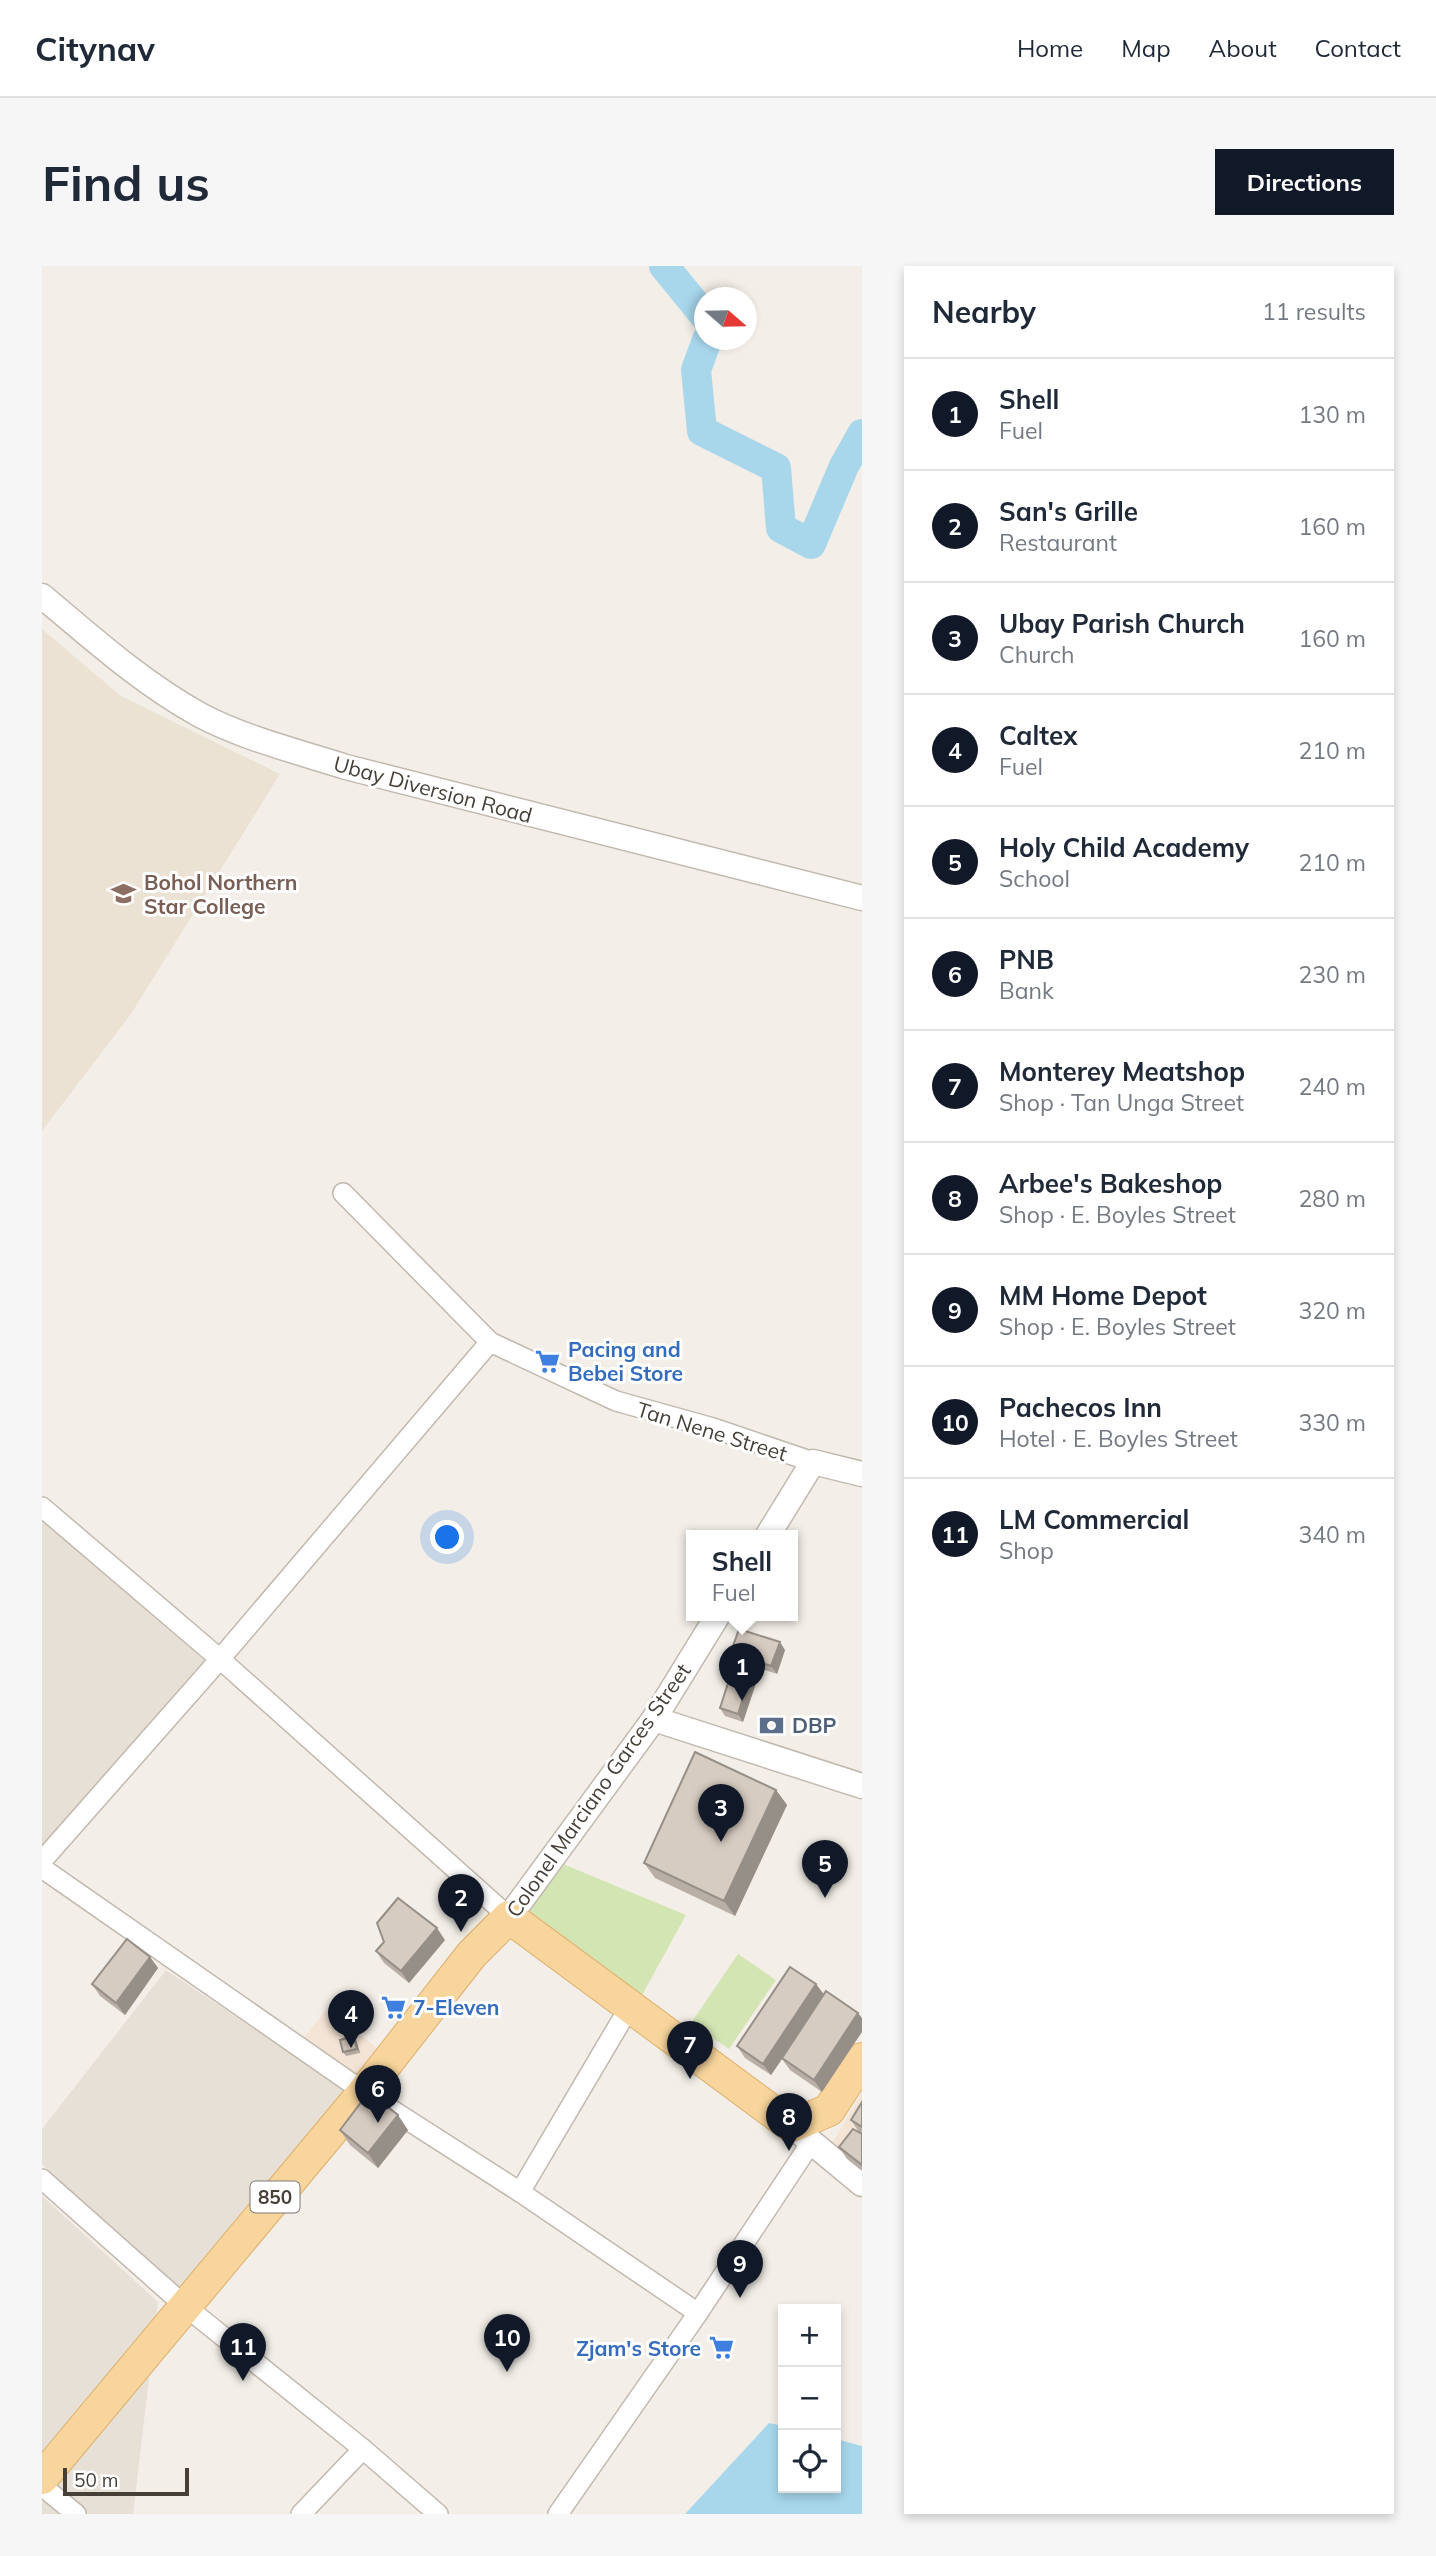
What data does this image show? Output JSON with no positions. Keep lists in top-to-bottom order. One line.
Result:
{"streets":{"main road":["Colonel Marciano Garces Street","850"],"street":["Ubay Diversion Road","Tan Nene Street"]},"places":{"school or university":["Bohol Northern Star College"],"supermarket":["Pacing and Bebei Store","7-Eleven","Zjam's Store"],"bank":["DBP"]},"scale_bar":"50 m","north":"right","page":{"header":"Citynav","nav":["Home","Map","About","Contact"],"buttons":"Directions","title":"Find us","heading":["Nearby","11 results"],"list":[{"mark":"1","name":"Shell","note":"Fuel","value":"130 m"},{"mark":"2","name":"San's Grille","note":"Restaurant","value":"160 m"},{"mark":"3","name":"Ubay Parish Church","note":"Church","value":"160 m"},{"mark":"4","name":"Caltex","note":"Fuel","value":"210 m"},{"mark":"5","name":"Holy Child Academy","note":"School","value":"210 m"},{"mark":"6","name":"PNB","note":"Bank","value":"230 m"},{"mark":"7","name":"Monterey Meatshop","note":"Shop · Tan Unga Street","value":"240 m"},{"mark":"8","name":"Arbee's Bakeshop","note":"Shop · E. Boyles Street","value":"280 m"},{"mark":"9","name":"MM Home Depot","note":"Shop · E. Boyles Street","value":"320 m"},{"mark":"10","name":"Pachecos Inn","note":"Hotel · E. Boyles Street","value":"330 m"},{"mark":"11","name":"LM Commercial","note":"Shop","value":"340 m"}],"popup":["Shell","Fuel"],"pins":["1","3","5","2","4","7","6","8","9","10","11"],"map_buttons":["+","−"],"scale":"50 m"}}
